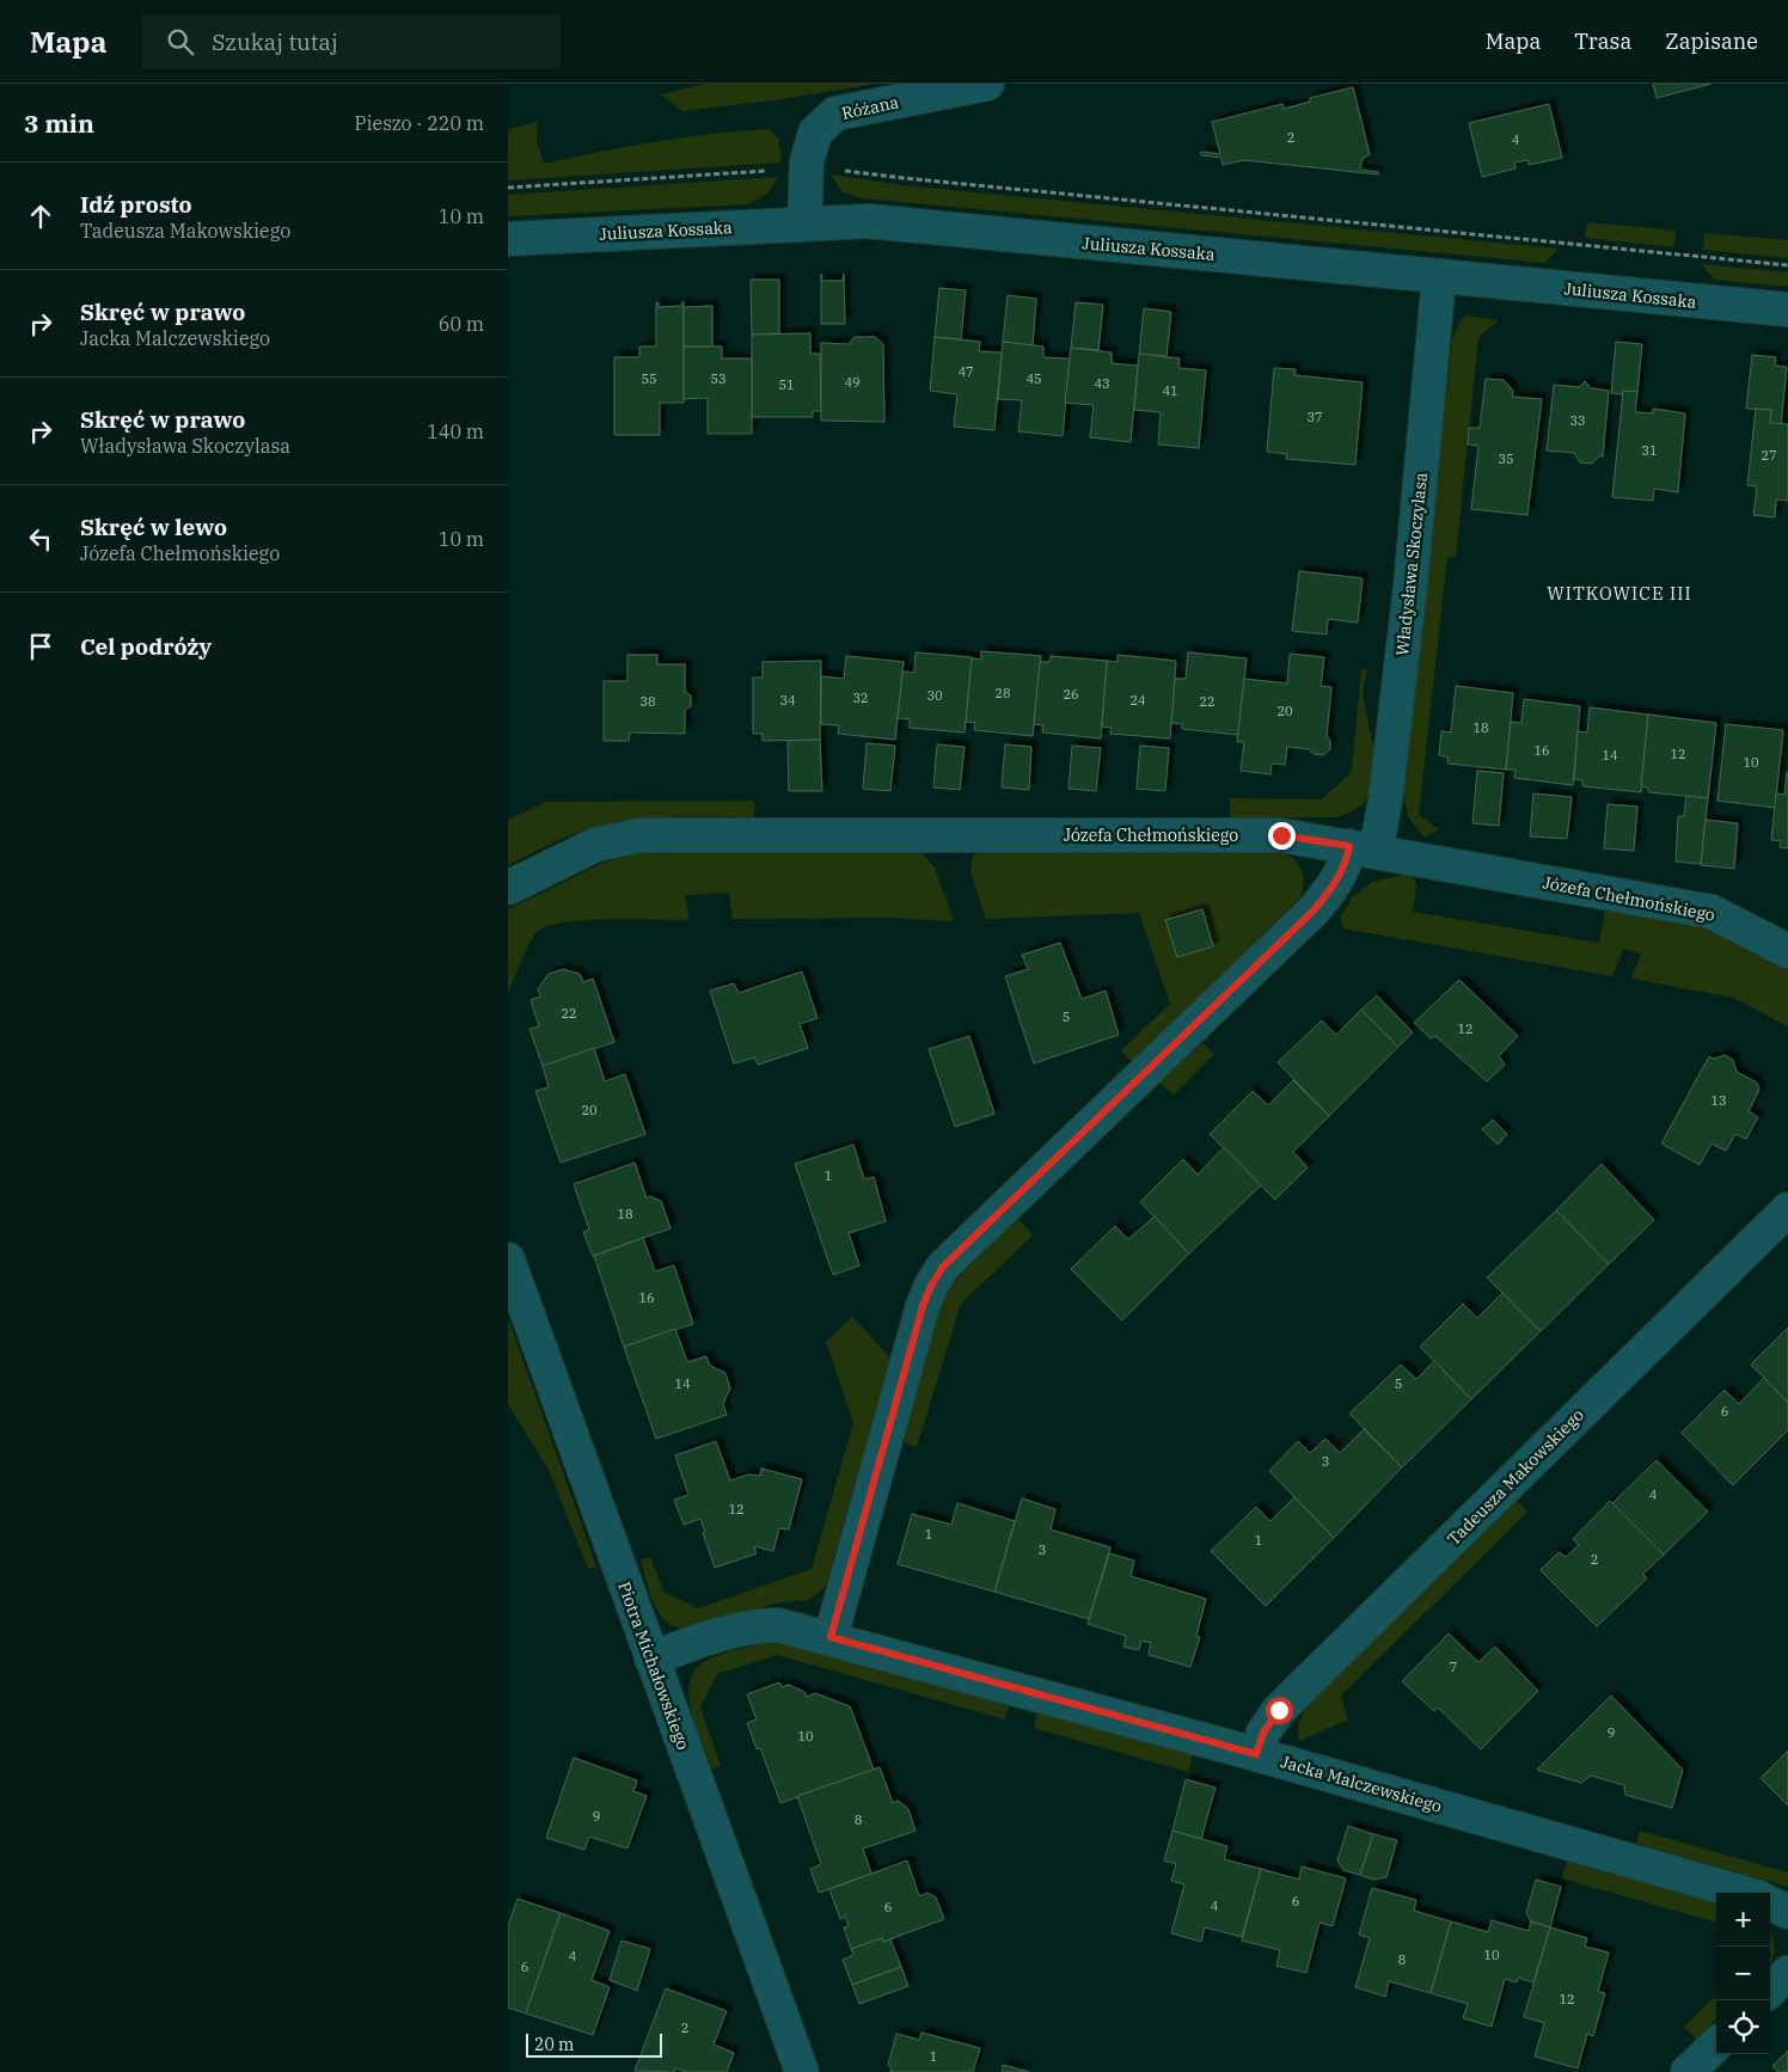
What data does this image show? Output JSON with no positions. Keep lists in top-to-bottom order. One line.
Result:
{"streets":{"street":["Różana","Juliusza Kossaka","Władysława Skoczylasa","Józefa Chełmońskiego","Tadeusza Makowskiego","Piotra Michałowskiego","Jacka Malczewskiego"]},"crossings":[["Różana","Juliusza Kossaka"],["Juliusza Kossaka","Władysława Skoczylasa"],["Władysława Skoczylasa","Józefa Chełmońskiego"],["Władysława Skoczylasa","Jacka Malczewskiego"],["Tadeusza Makowskiego","Jacka Malczewskiego"],["Piotra Michałowskiego","Jacka Malczewskiego"]],"districts":["WITKOWICE III"],"house_numbers":["2","4","47","55","53","45","49","43","51","41","37","33","31","27","35","28","26","30","32","34","24","38","22","20","18","16","12","14","10","22","5","12","13","20","1","18","16","14","5","6","3","4","12","1","1","3","2","7","9","10","9","8","6","4","6","10","4","8","6","12","2","1"],"scale_bar":"20 m","page":{"header":"Mapa","search":"Szukaj tutaj","nav":["Mapa","Trasa","Zapisane"],"heading":["3 min","Pieszo · 220 m"],"list":[["Idź prosto","Tadeusza Makowskiego","10 m"],["Skręć w prawo","Jacka Malczewskiego","60 m"],["Skręć w prawo","Władysława Skoczylasa","140 m"],["Skręć w lewo","Józefa Chełmońskiego","10 m"],"Cel podróży"],"map_buttons":["+","−"],"scale":"20 m"}}
